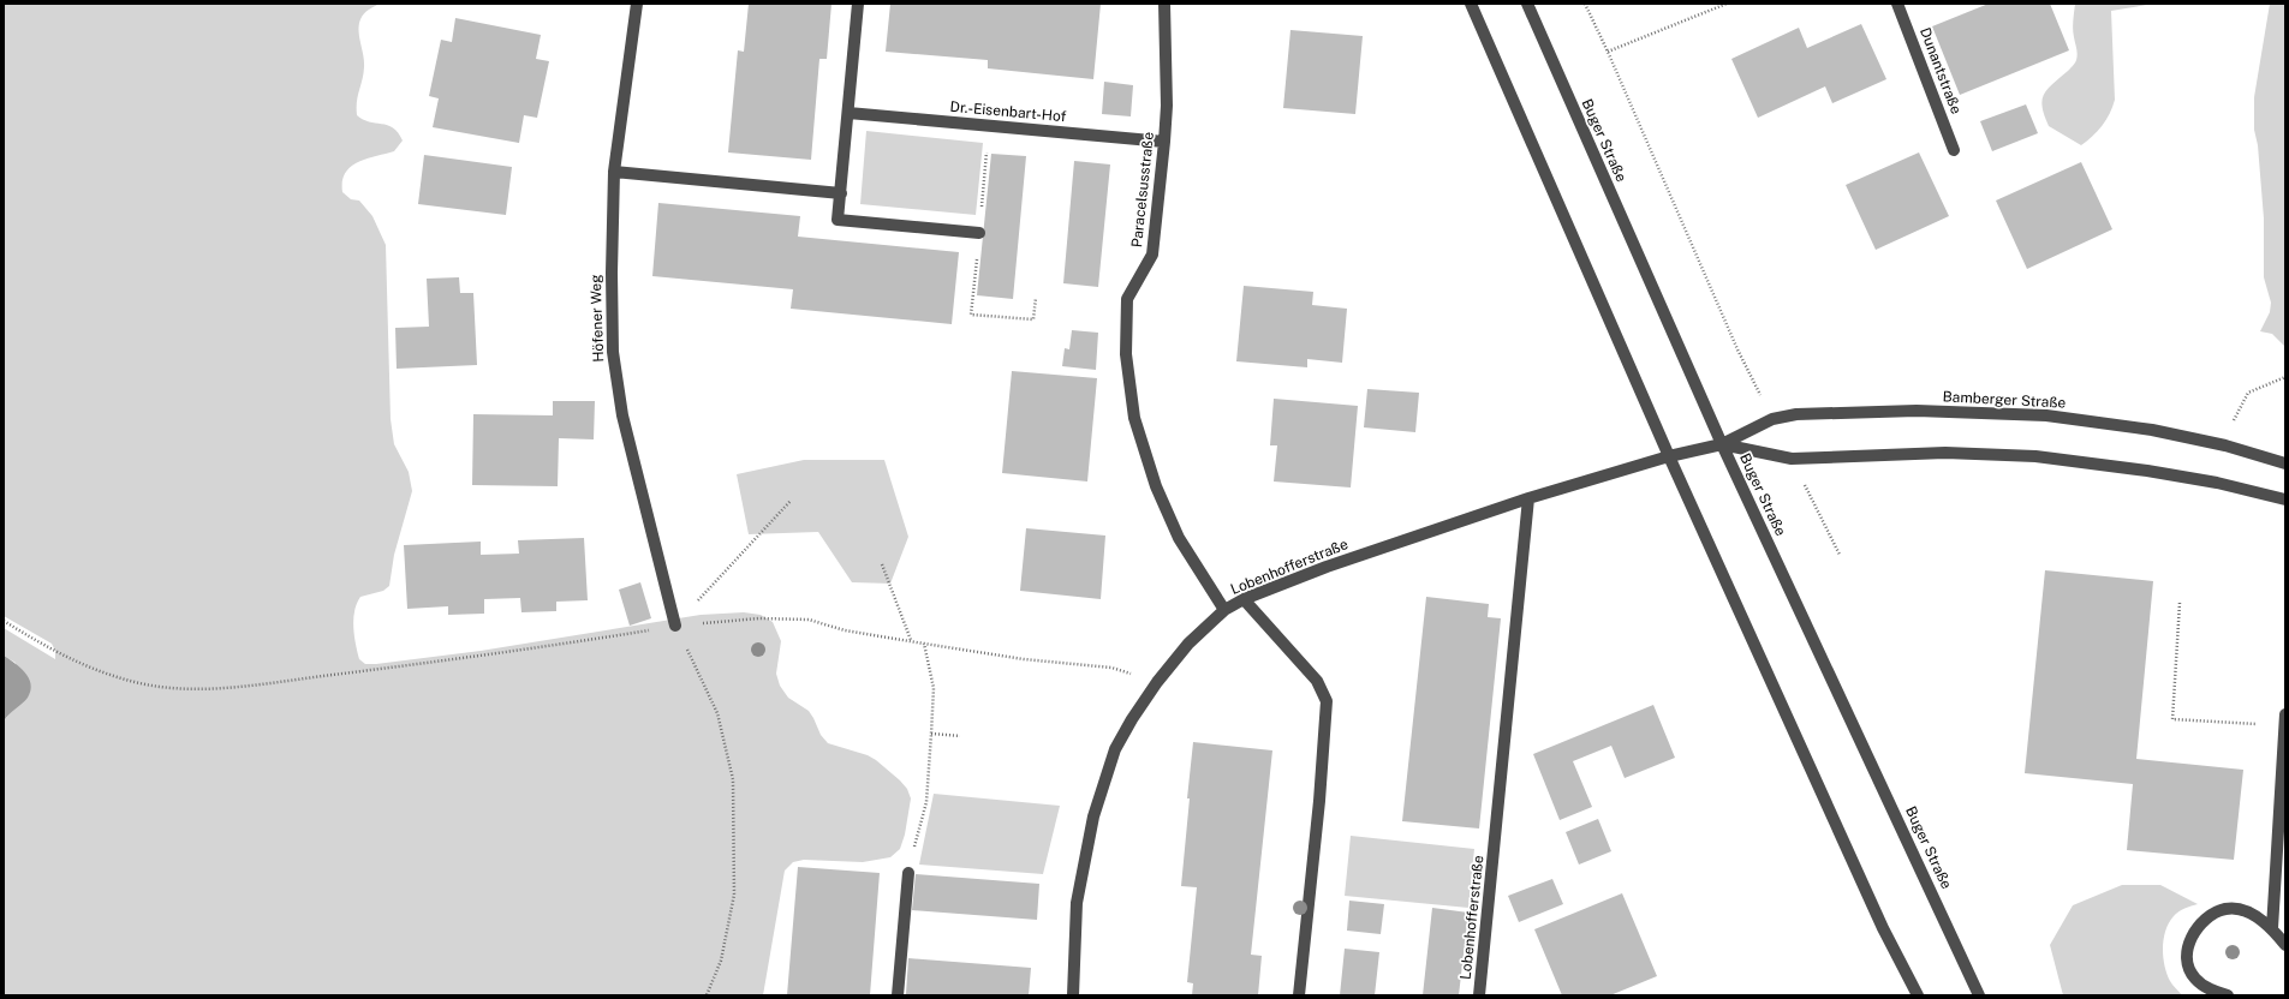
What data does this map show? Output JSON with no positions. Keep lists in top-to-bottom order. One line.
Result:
{"streets":{"street":["Dunantstraße","Dr.-Eisenbart-Hof","Buger Straße","Paracelsusstraße","Höfener Weg","Bamberger Straße","Lobenhofferstraße"]},"crossings":[["Dr.-Eisenbart-Hof","Paracelsusstraße"],["Buger Straße","Bamberger Straße"],["Paracelsusstraße","Lobenhofferstraße"],["Bamberger Straße","Lobenhofferstraße"]]}
